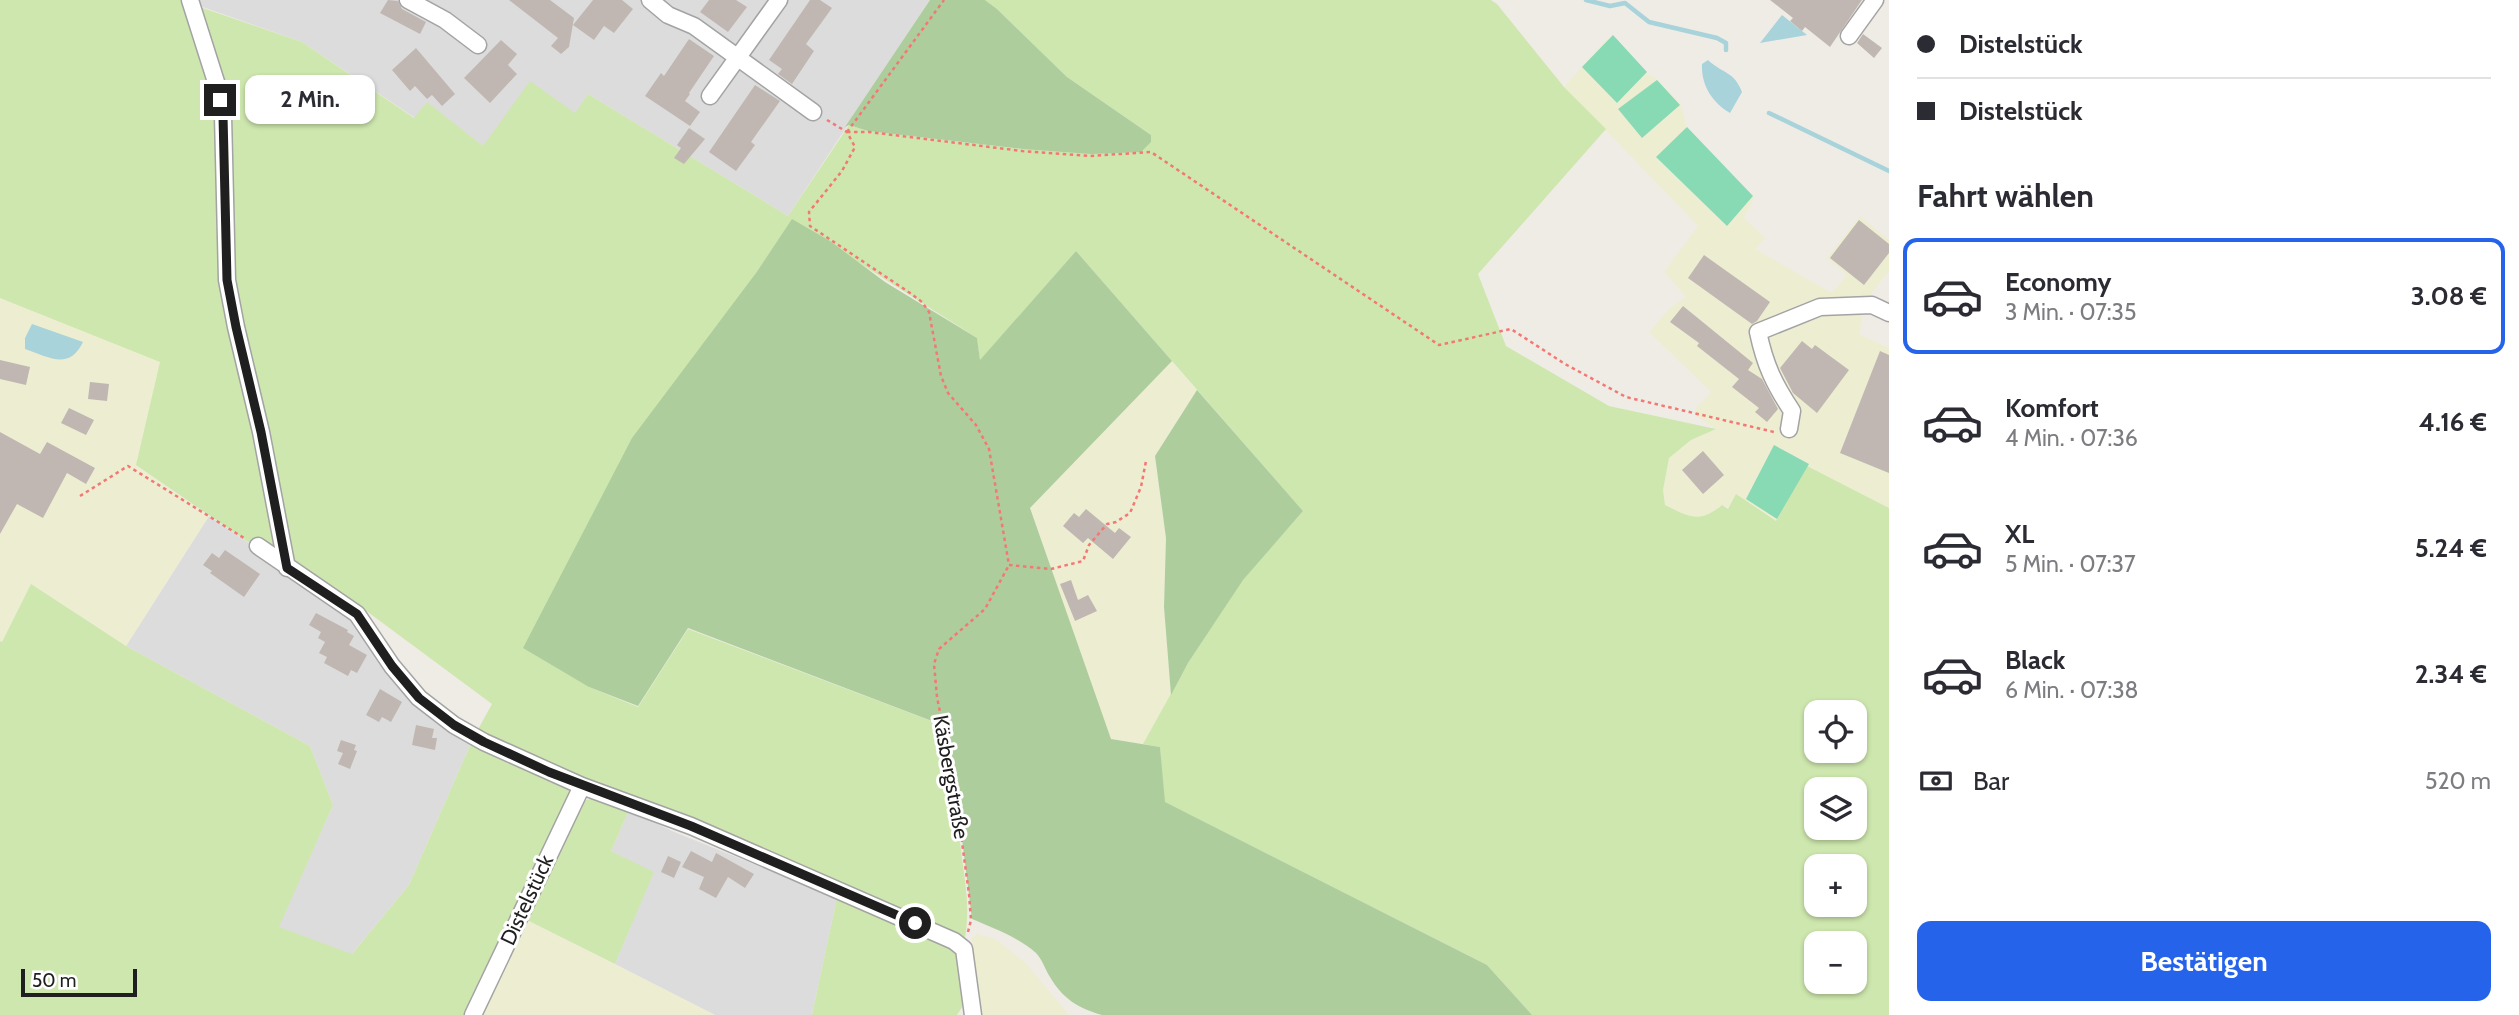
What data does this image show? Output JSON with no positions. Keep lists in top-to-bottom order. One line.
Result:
{"streets":{"street":["Distelstück"],"path":["Käsbergstraße"]},"scale_bar":"50 m","page":{"banner":["Distelstück","Distelstück"],"bubble":"2 Min.","heading":"Fahrt wählen","list":[{"name":"Economy","note":"3 Min. · 07:35","value":"3.08 €"},{"name":"Komfort","note":"4 Min. · 07:36","value":"4.16 €"},{"name":"XL","note":"5 Min. · 07:37","value":"5.24 €"},{"name":"Black","note":"6 Min. · 07:38","value":"2.34 €"}],"map_buttons":["+","−"],"pay":["Bar","520 m"],"buttons":"Bestätigen","scale":"50 m"}}
